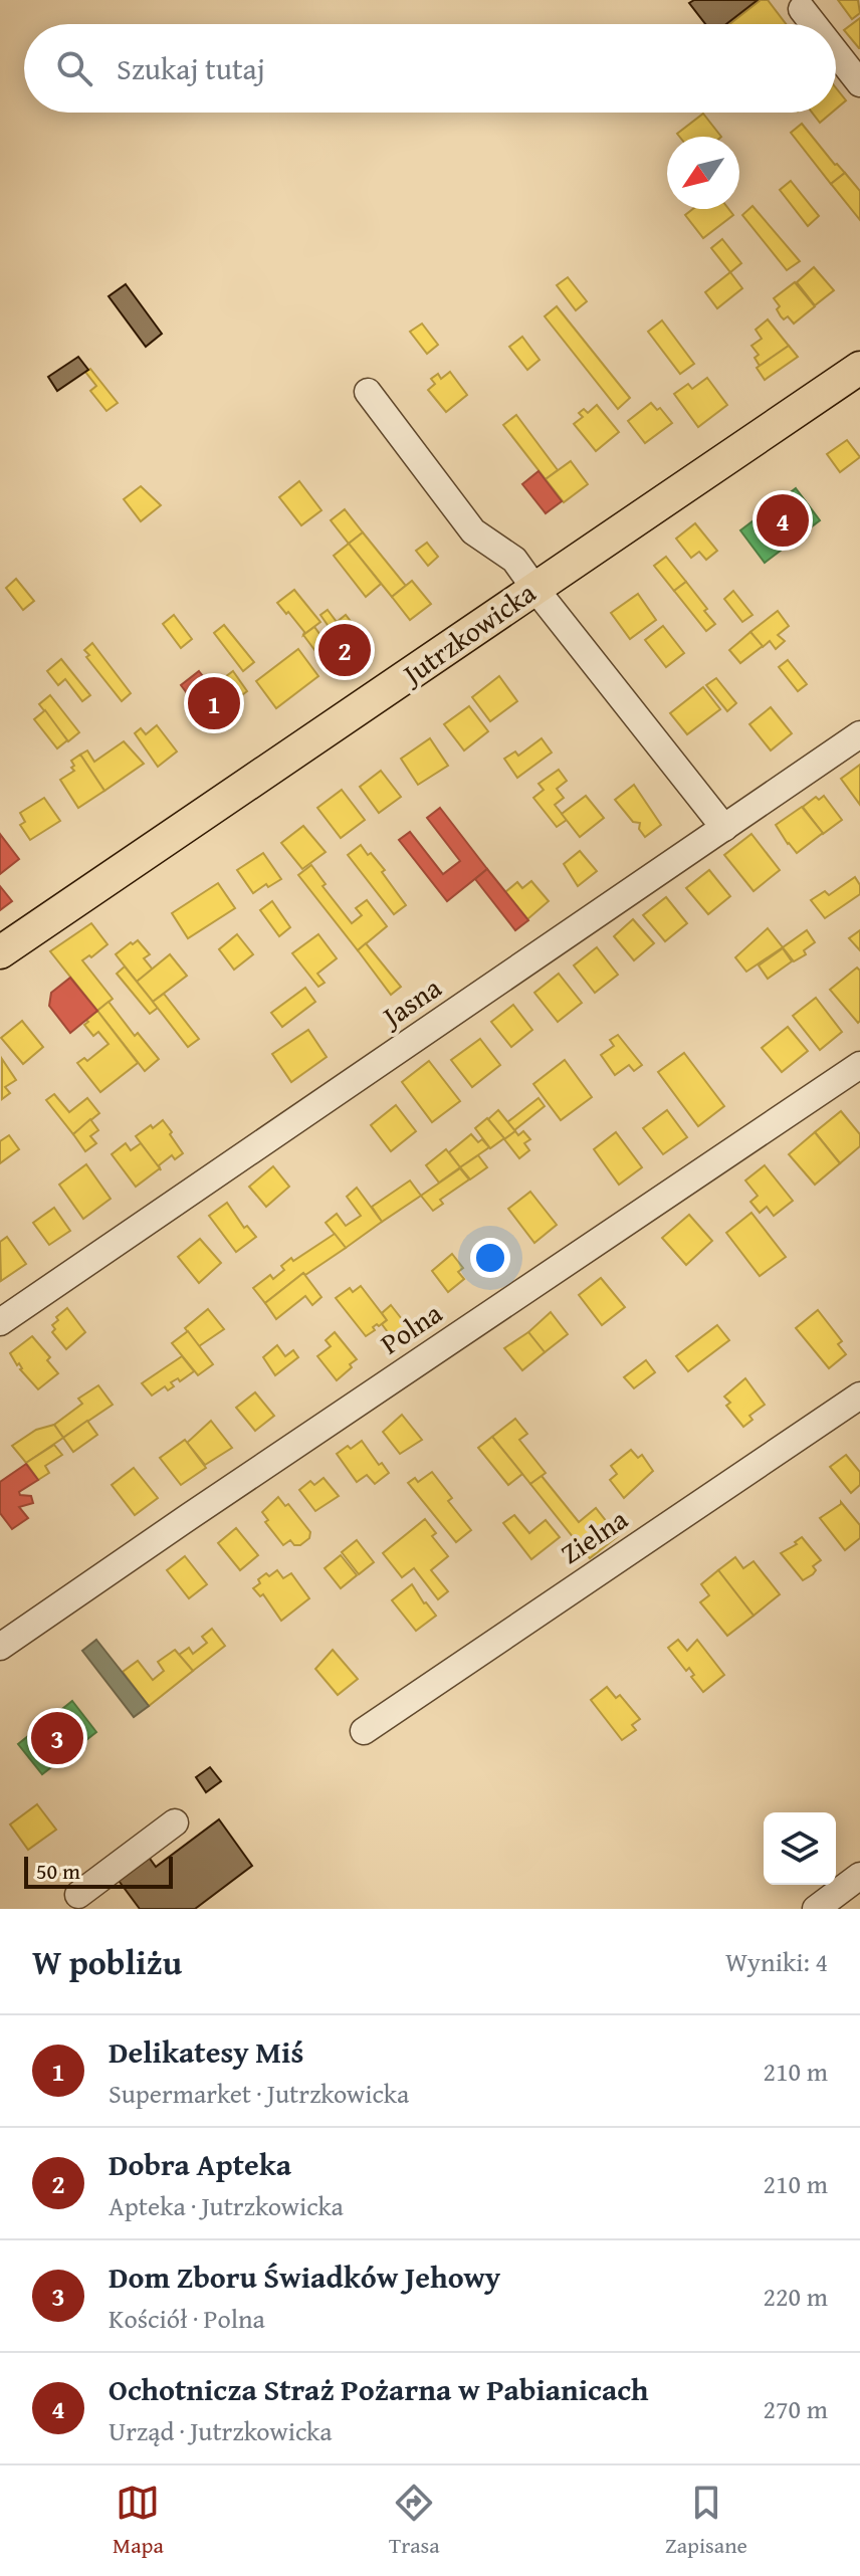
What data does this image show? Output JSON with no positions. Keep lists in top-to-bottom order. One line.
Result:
{"streets":{"main road":["Jutrzkowicka"],"street":["Jasna","Polna","Zielna"]},"scale_bar":"50 m","north":"bottom left","page":{"search":"Szukaj tutaj","pins":["4","2","1","3"],"scale":"50 m","heading":["W pobliżu","Wyniki: 4"],"list":[{"mark":"1","name":"Delikatesy Miś","note":"Supermarket · Jutrzkowicka","value":"210 m"},{"mark":"2","name":"Dobra Apteka","note":"Apteka · Jutrzkowicka","value":"210 m"},{"mark":"3","name":"Dom Zboru Świadków Jehowy","note":"Kościół · Polna","value":"220 m"},{"mark":"4","name":"Ochotnicza Straż Pożarna w Pabianicach","note":"Urząd · Jutrzkowicka","value":"270 m"}],"nav":["Mapa","Trasa","Zapisane"]}}
